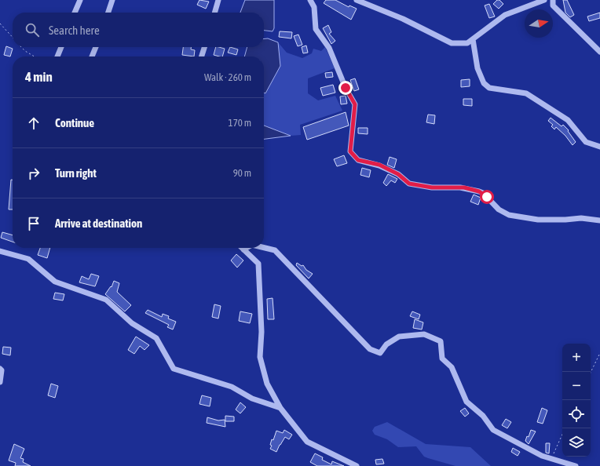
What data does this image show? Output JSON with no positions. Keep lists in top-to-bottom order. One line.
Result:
{"north":"right","page":{"search":"Search here","heading":["4 min","Walk · 260 m"],"list":[["Continue","170 m"],["Turn right","90 m"],"Arrive at destination"],"map_buttons":["+","−"]}}
